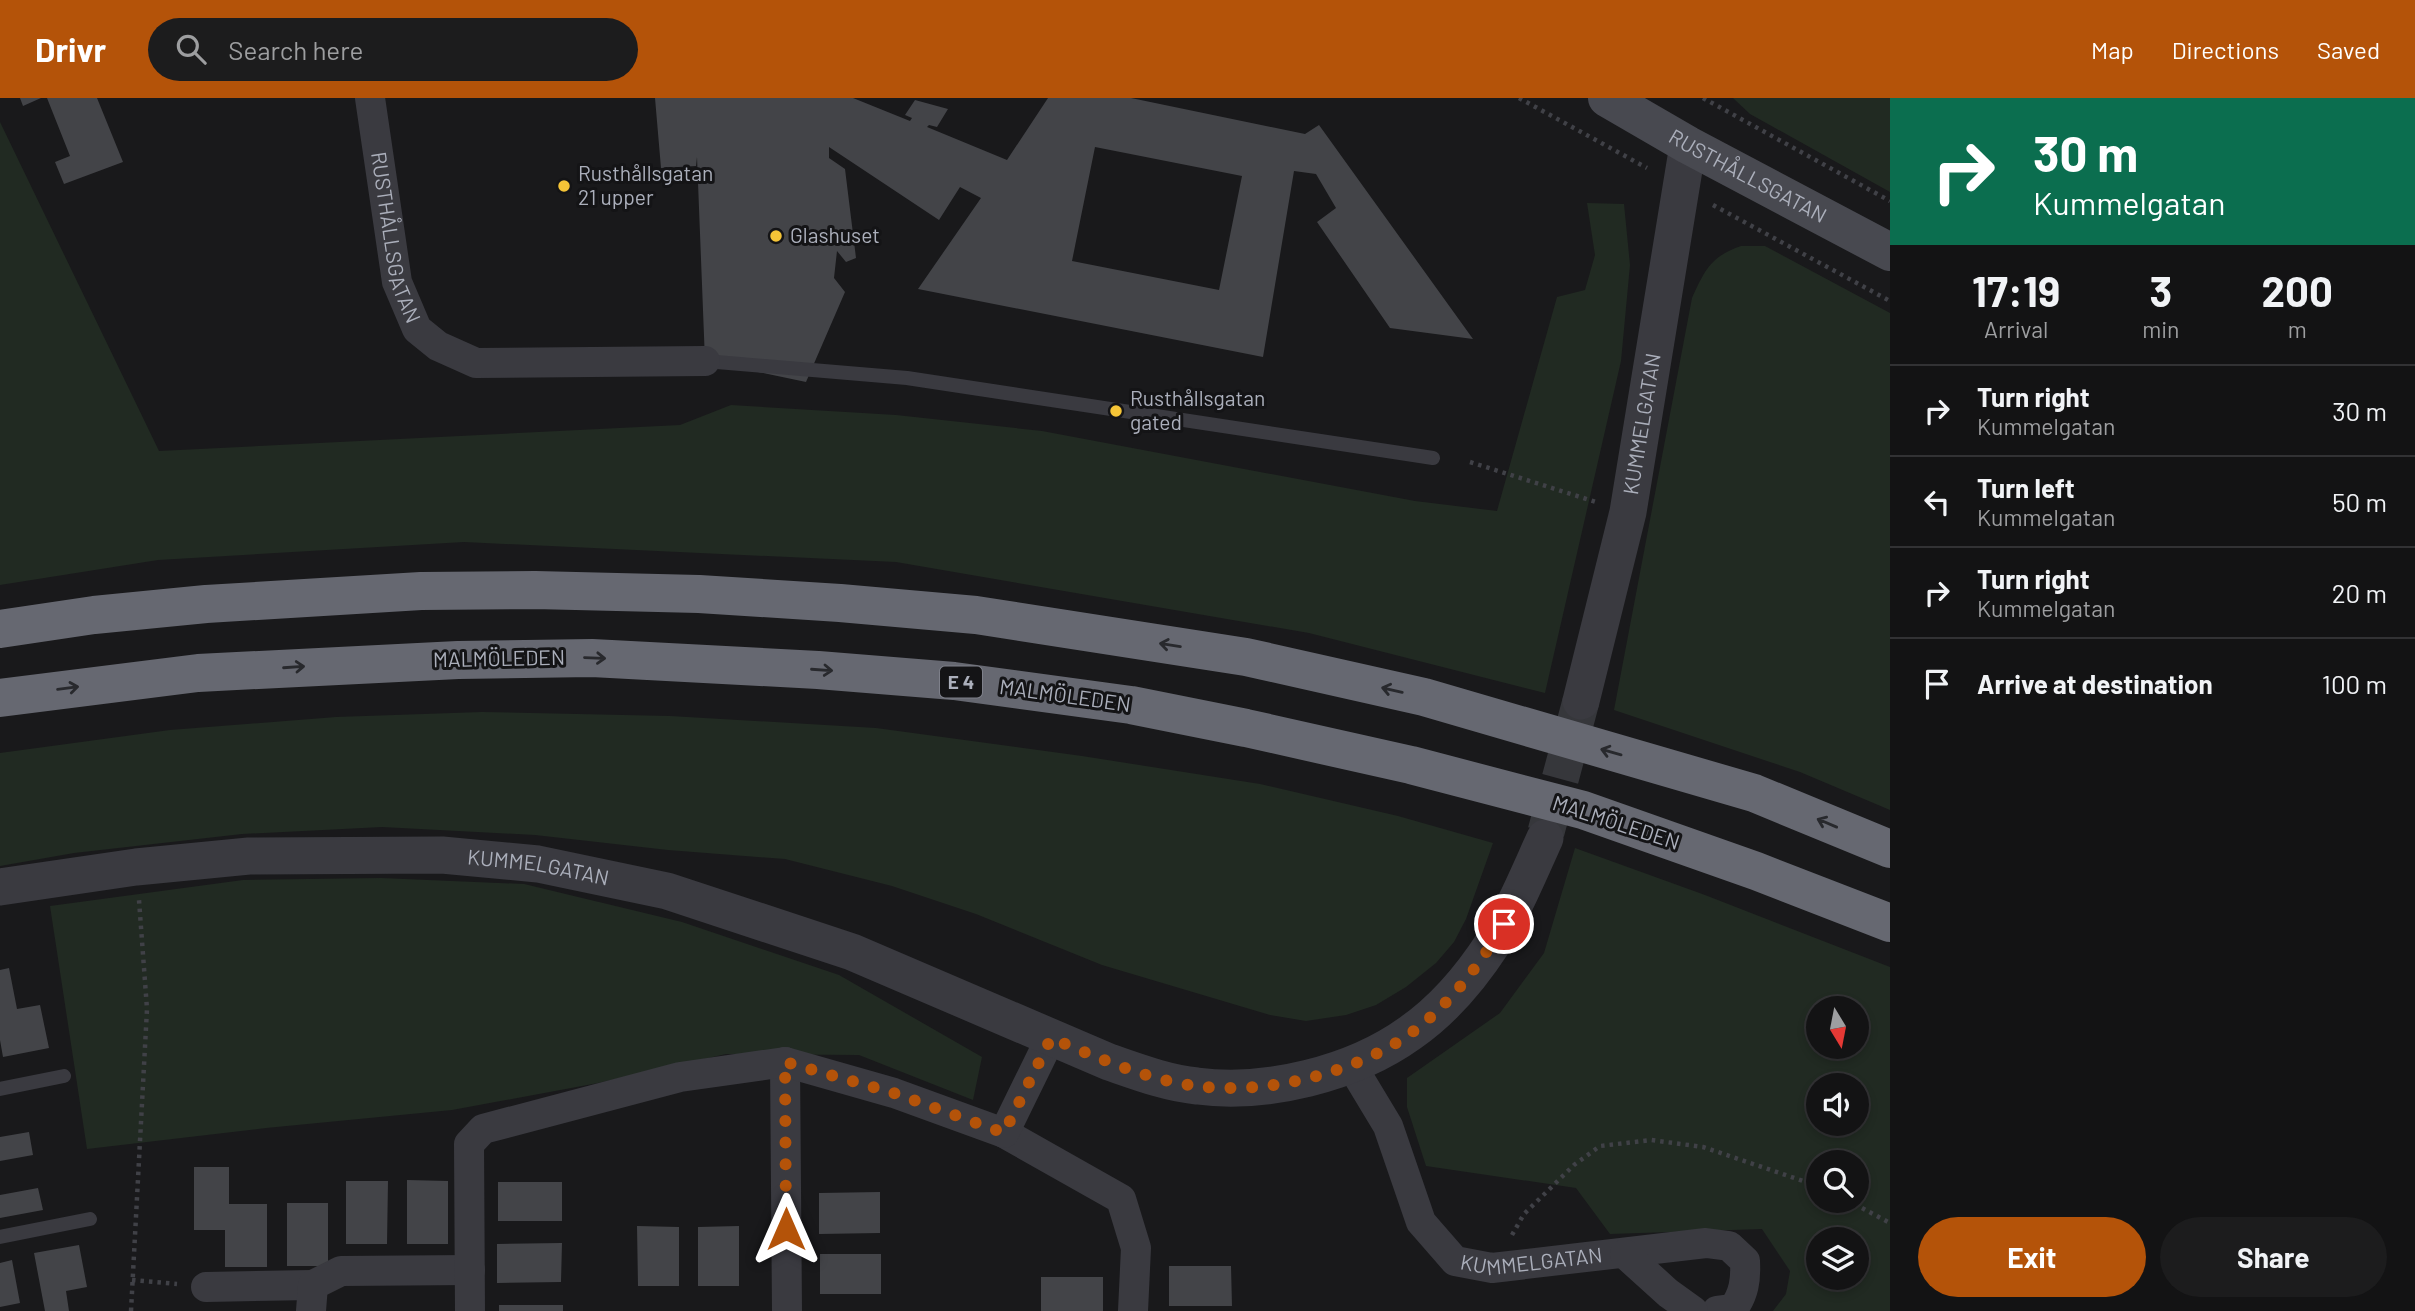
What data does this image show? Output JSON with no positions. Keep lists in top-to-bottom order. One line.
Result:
{"streets":{"highway":["MALMÖLEDEN","E 4"],"main road":["RUSTHÅLLSGATAN"],"street":["KUMMELGATAN"]},"crossings":[["RUSTHÅLLSGATAN","KUMMELGATAN"]],"places":["Rusthållsgatan 21 upper","Glashuset","Rusthållsgatan gated"],"north":"bottom","page":{"header":"Drivr","search":"Search here","nav":["Map","Directions","Saved"],"turn":["30 m","Kummelgatan"],"eta":["17:19","Arrival","3","min","200","m"],"list":[{"name":"Turn right","note":"Kummelgatan","value":"30 m"},{"name":"Turn left","note":"Kummelgatan","value":"50 m"},{"name":"Turn right","note":"Kummelgatan","value":"20 m"},{"name":"Arrive at destination","value":"100 m"}],"buttons":["Exit","Share"]}}
